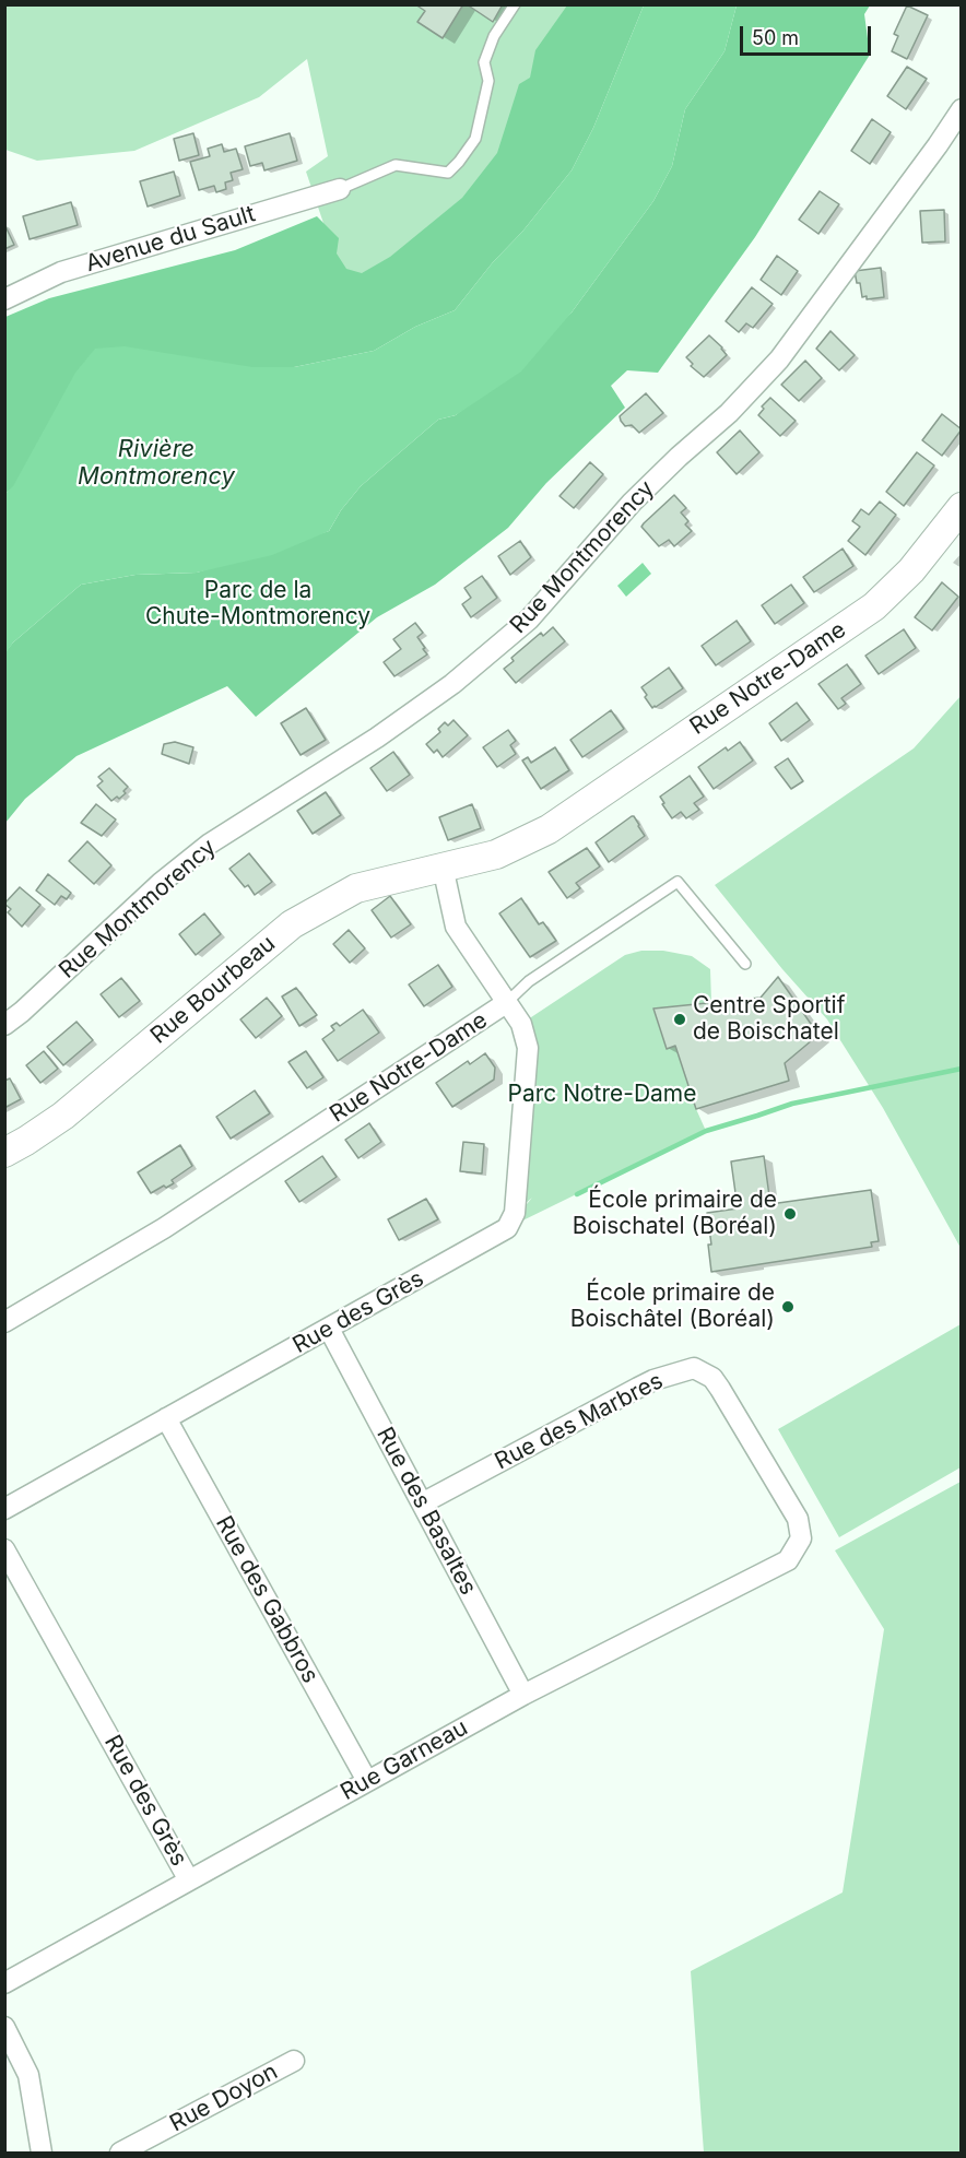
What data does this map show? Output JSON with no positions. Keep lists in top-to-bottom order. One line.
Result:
{"streets":{"street":["Avenue du Sault","Rue Montmorency","Rue Notre-Dame","Rue Bourbeau","Rue des Grès","Rue des Marbres","Rue des Basaltes","Rue des Gabbros","Rue Garneau","Rue Doyon"]},"crossings":[["Rue Notre-Dame","Rue Bourbeau"],["Rue Notre-Dame","Rue des Grès"],["Rue des Grès","Rue des Basaltes"],["Rue des Grès","Rue des Gabbros"],["Rue des Grès","Rue Garneau"],["Rue des Marbres","Rue des Basaltes"],["Rue des Marbres","Rue Garneau"],["Rue des Basaltes","Rue Garneau"],["Rue des Gabbros","Rue Garneau"]],"water":["Rivière Montmorency"],"parks":["Parc de la Chute-Montmorency","Parc Notre-Dame"],"places":["Centre Sportif de Boischatel","École primaire de Boischatel (Boréal)","École primaire de Boischâtel (Boréal)"],"scale_bar":"50 m"}
